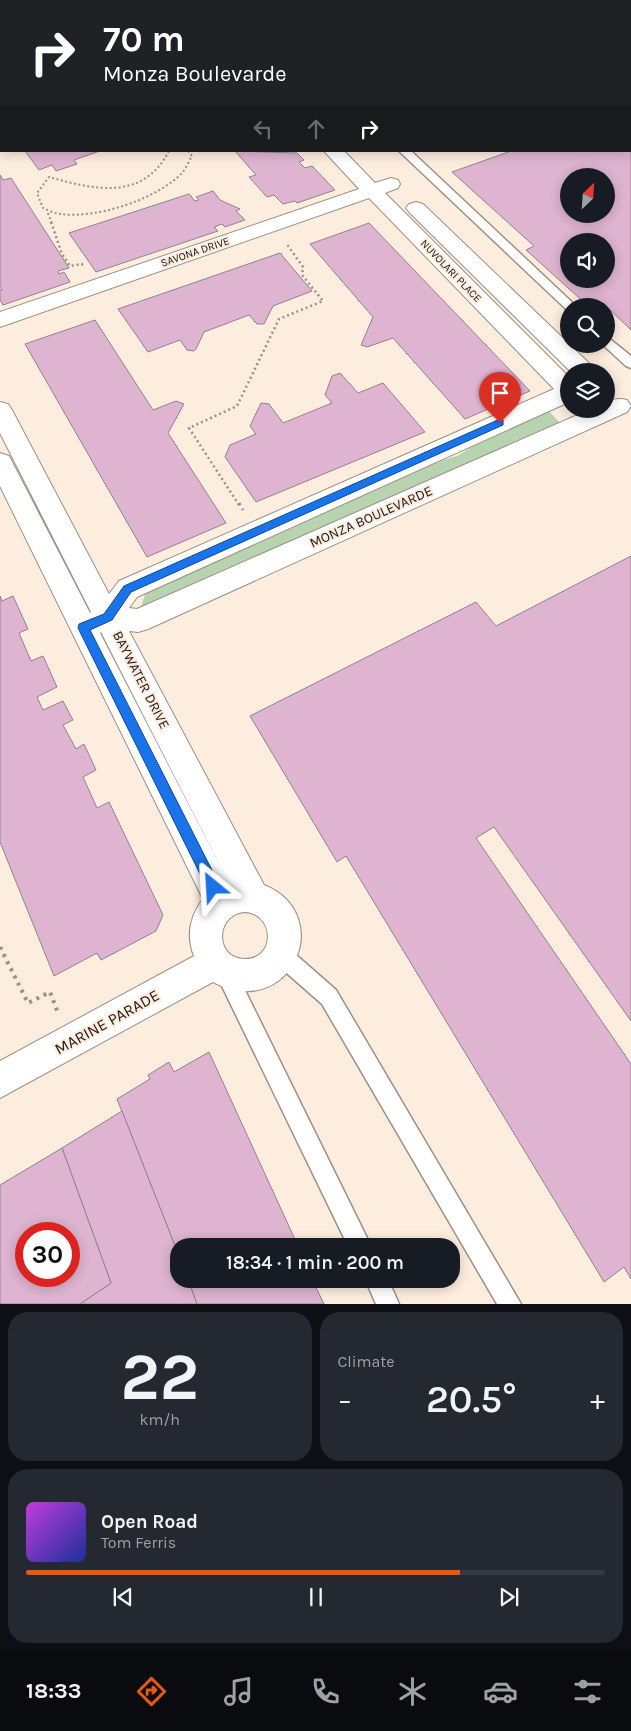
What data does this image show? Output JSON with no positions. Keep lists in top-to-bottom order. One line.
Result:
{"streets":{"street":["SAVONA DRIVE","NUVOLARI PLACE","MONZA BOULEVARDE","BAYWATER DRIVE","MARINE PARADE"]},"crossings":[["SAVONA DRIVE","NUVOLARI PLACE"],["MONZA BOULEVARDE","BAYWATER DRIVE"],["BAYWATER DRIVE","MARINE PARADE"]],"north":"top right","page":{"turn":["70 m","Monza Boulevarde"],"limit":"30","trip":"18:34 · 1 min · 200 m","tile":[["22","km/h"],"Climate"],"heat":["−","20.5°","+"],"song":["Open Road","Tom Ferris"],"tabs":"18:33"}}
